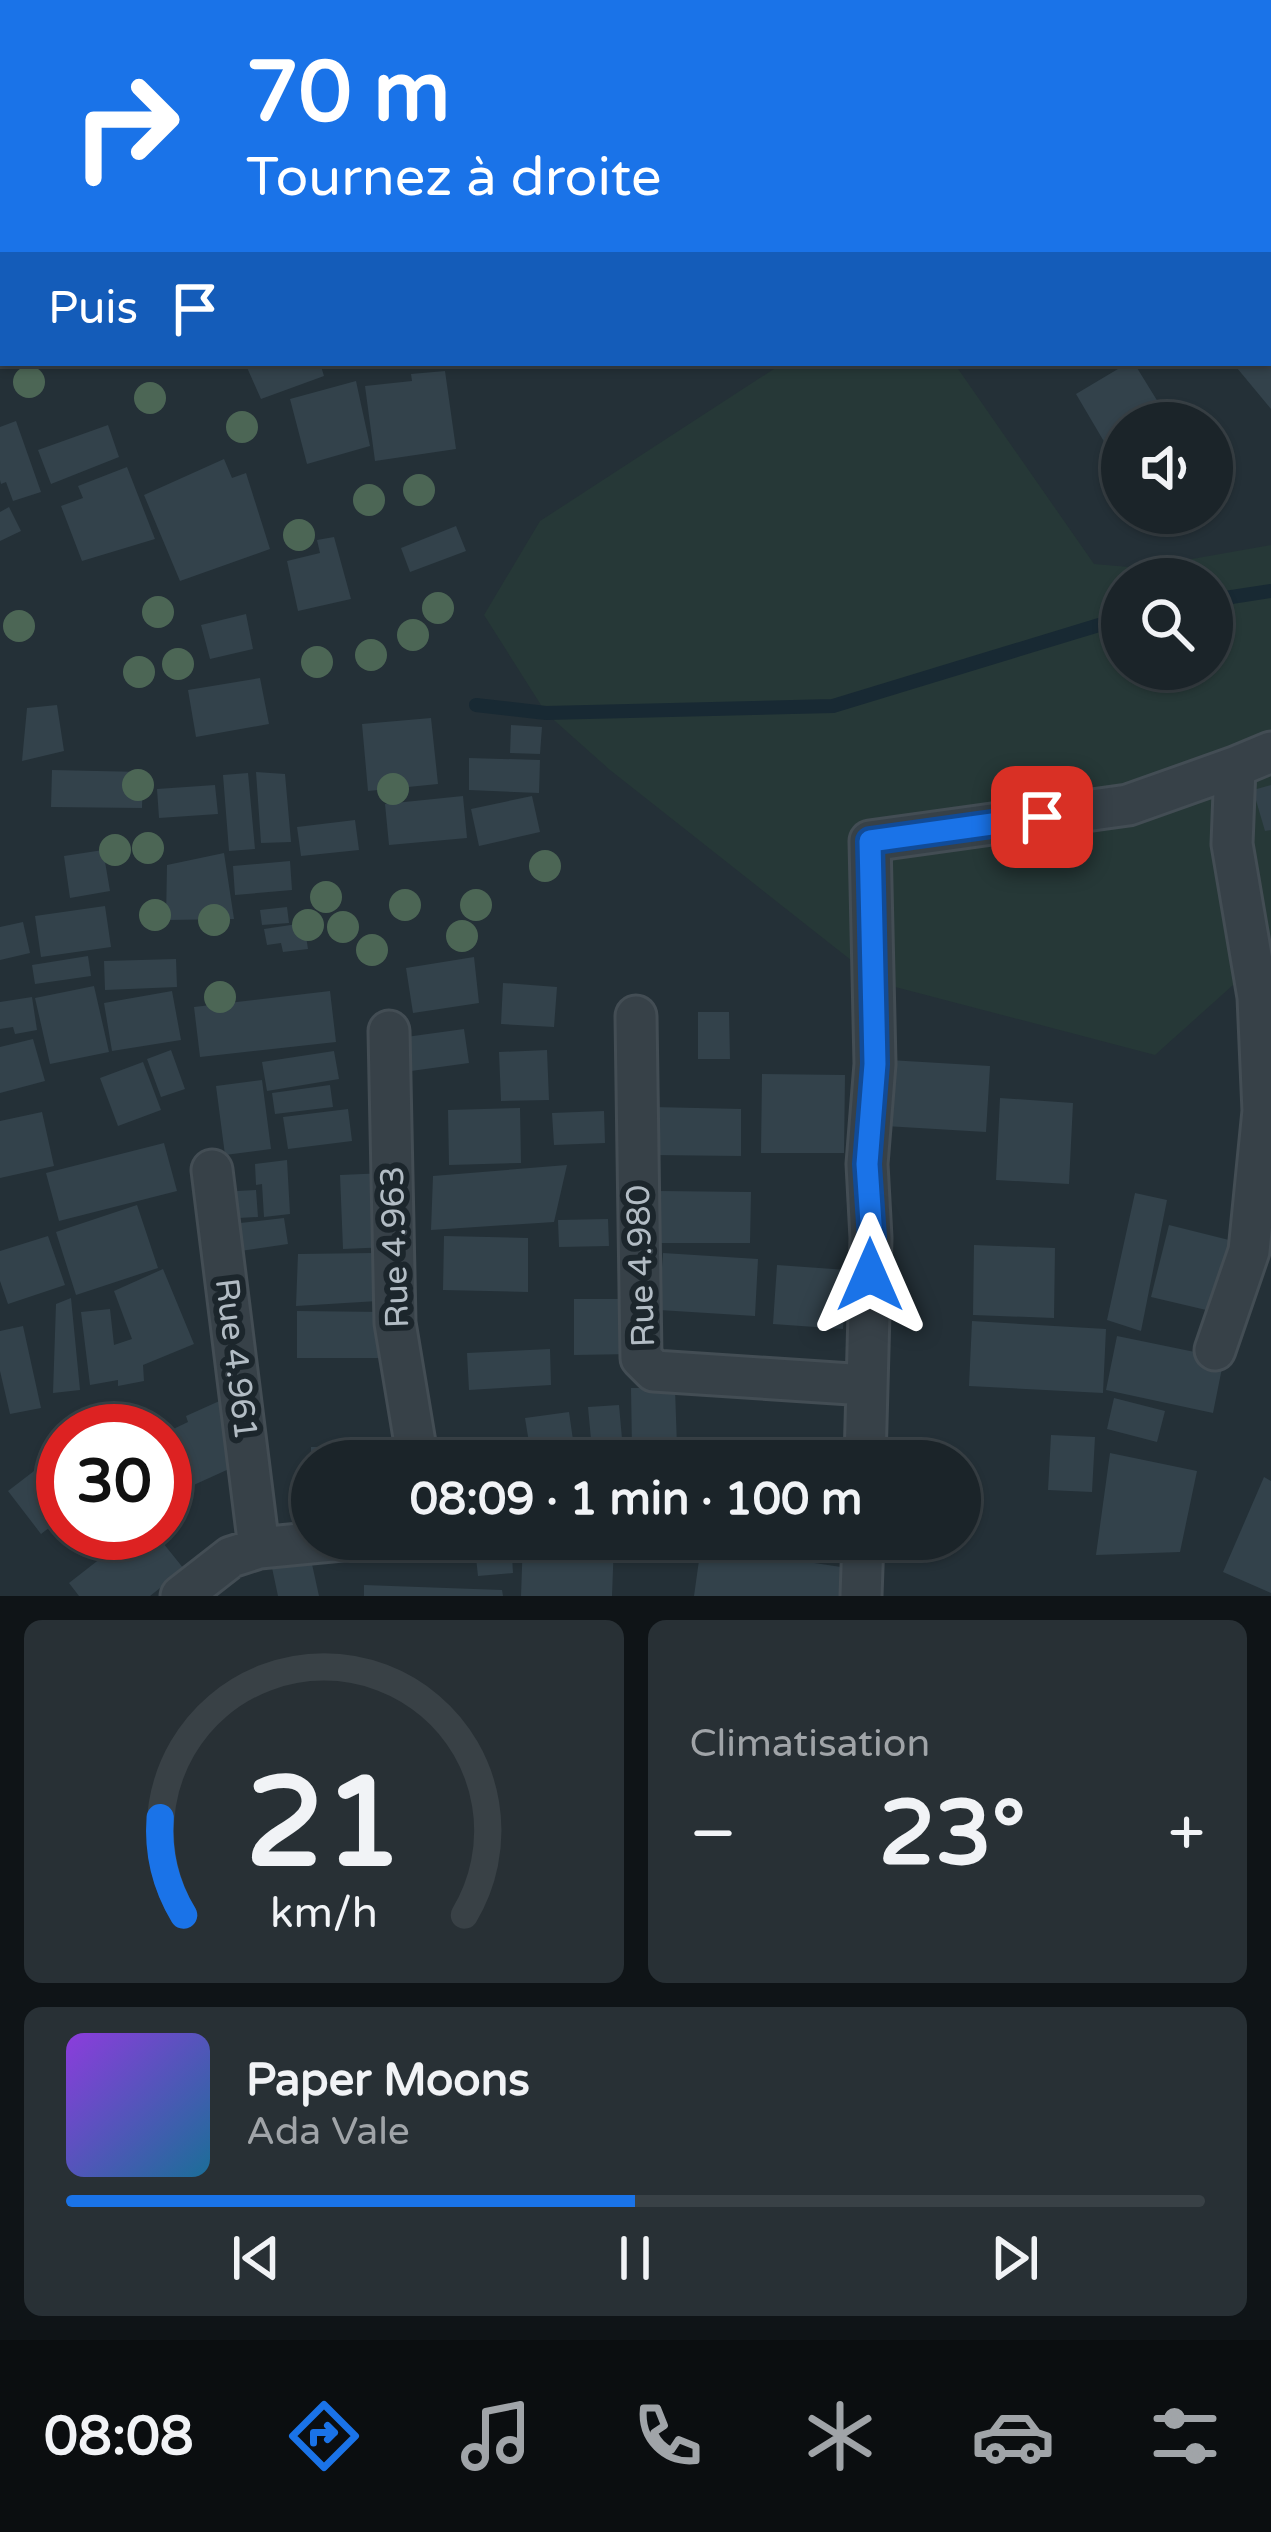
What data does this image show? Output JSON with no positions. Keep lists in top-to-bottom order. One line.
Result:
{"streets":{"street":["Rue 4.963","Rue 4.980","Rue 4.961"]},"page":{"turn":["70 m","Tournez à droite"],"then":"Puis","limit":"30","trip":"08:09 · 1 min · 100 m","tile":"Climatisation","heat":["−","23°","+"],"song":["Paper Moons","Ada Vale"],"tabs":"08:08","gauge":["21","km/h"]}}
